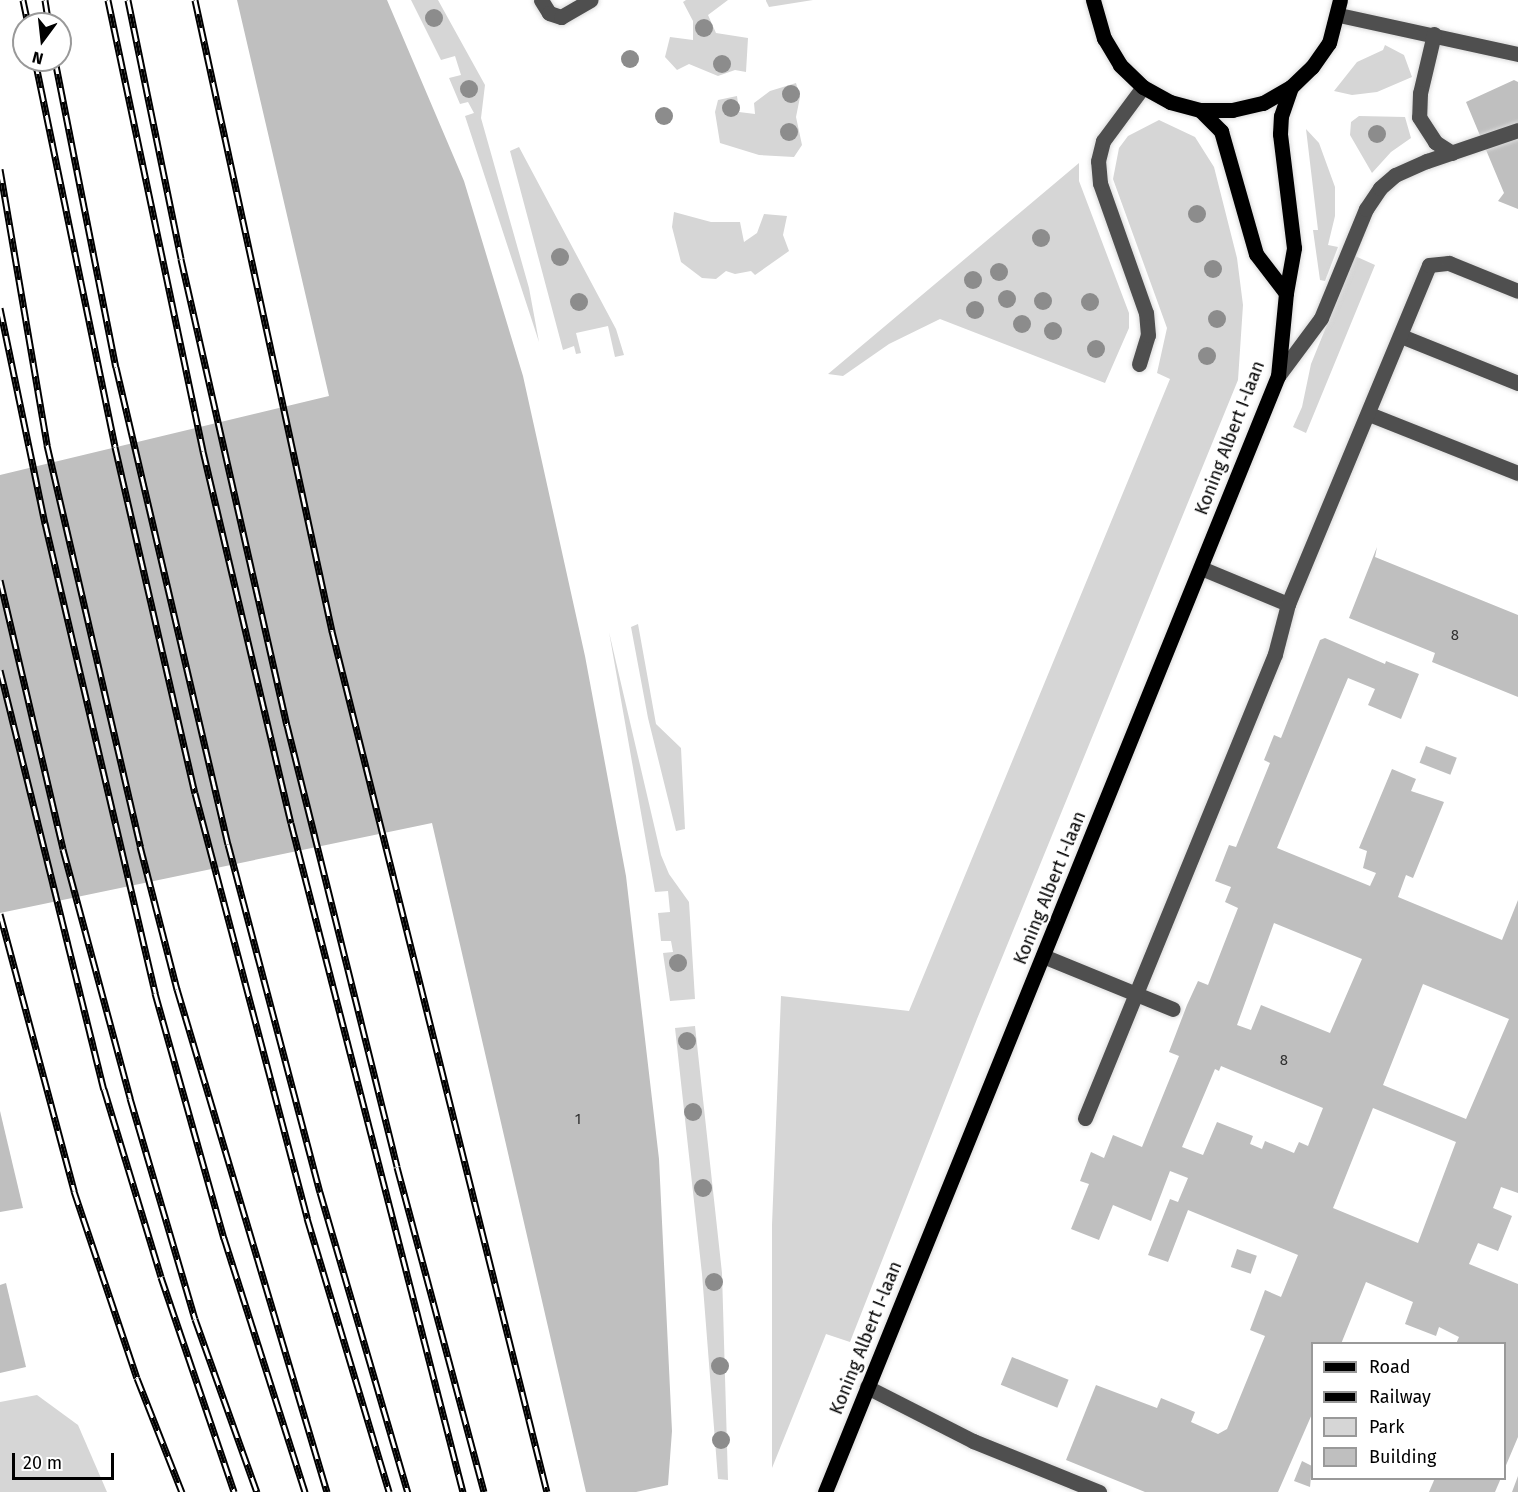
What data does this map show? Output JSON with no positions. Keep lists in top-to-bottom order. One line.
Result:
{"streets":{"main road":["Koning Albert I-laan"]},"house_numbers":["8","8","1"],"legend":["Road","Railway","Park","Building"],"scale_bar":"20 m","north":"bottom"}
